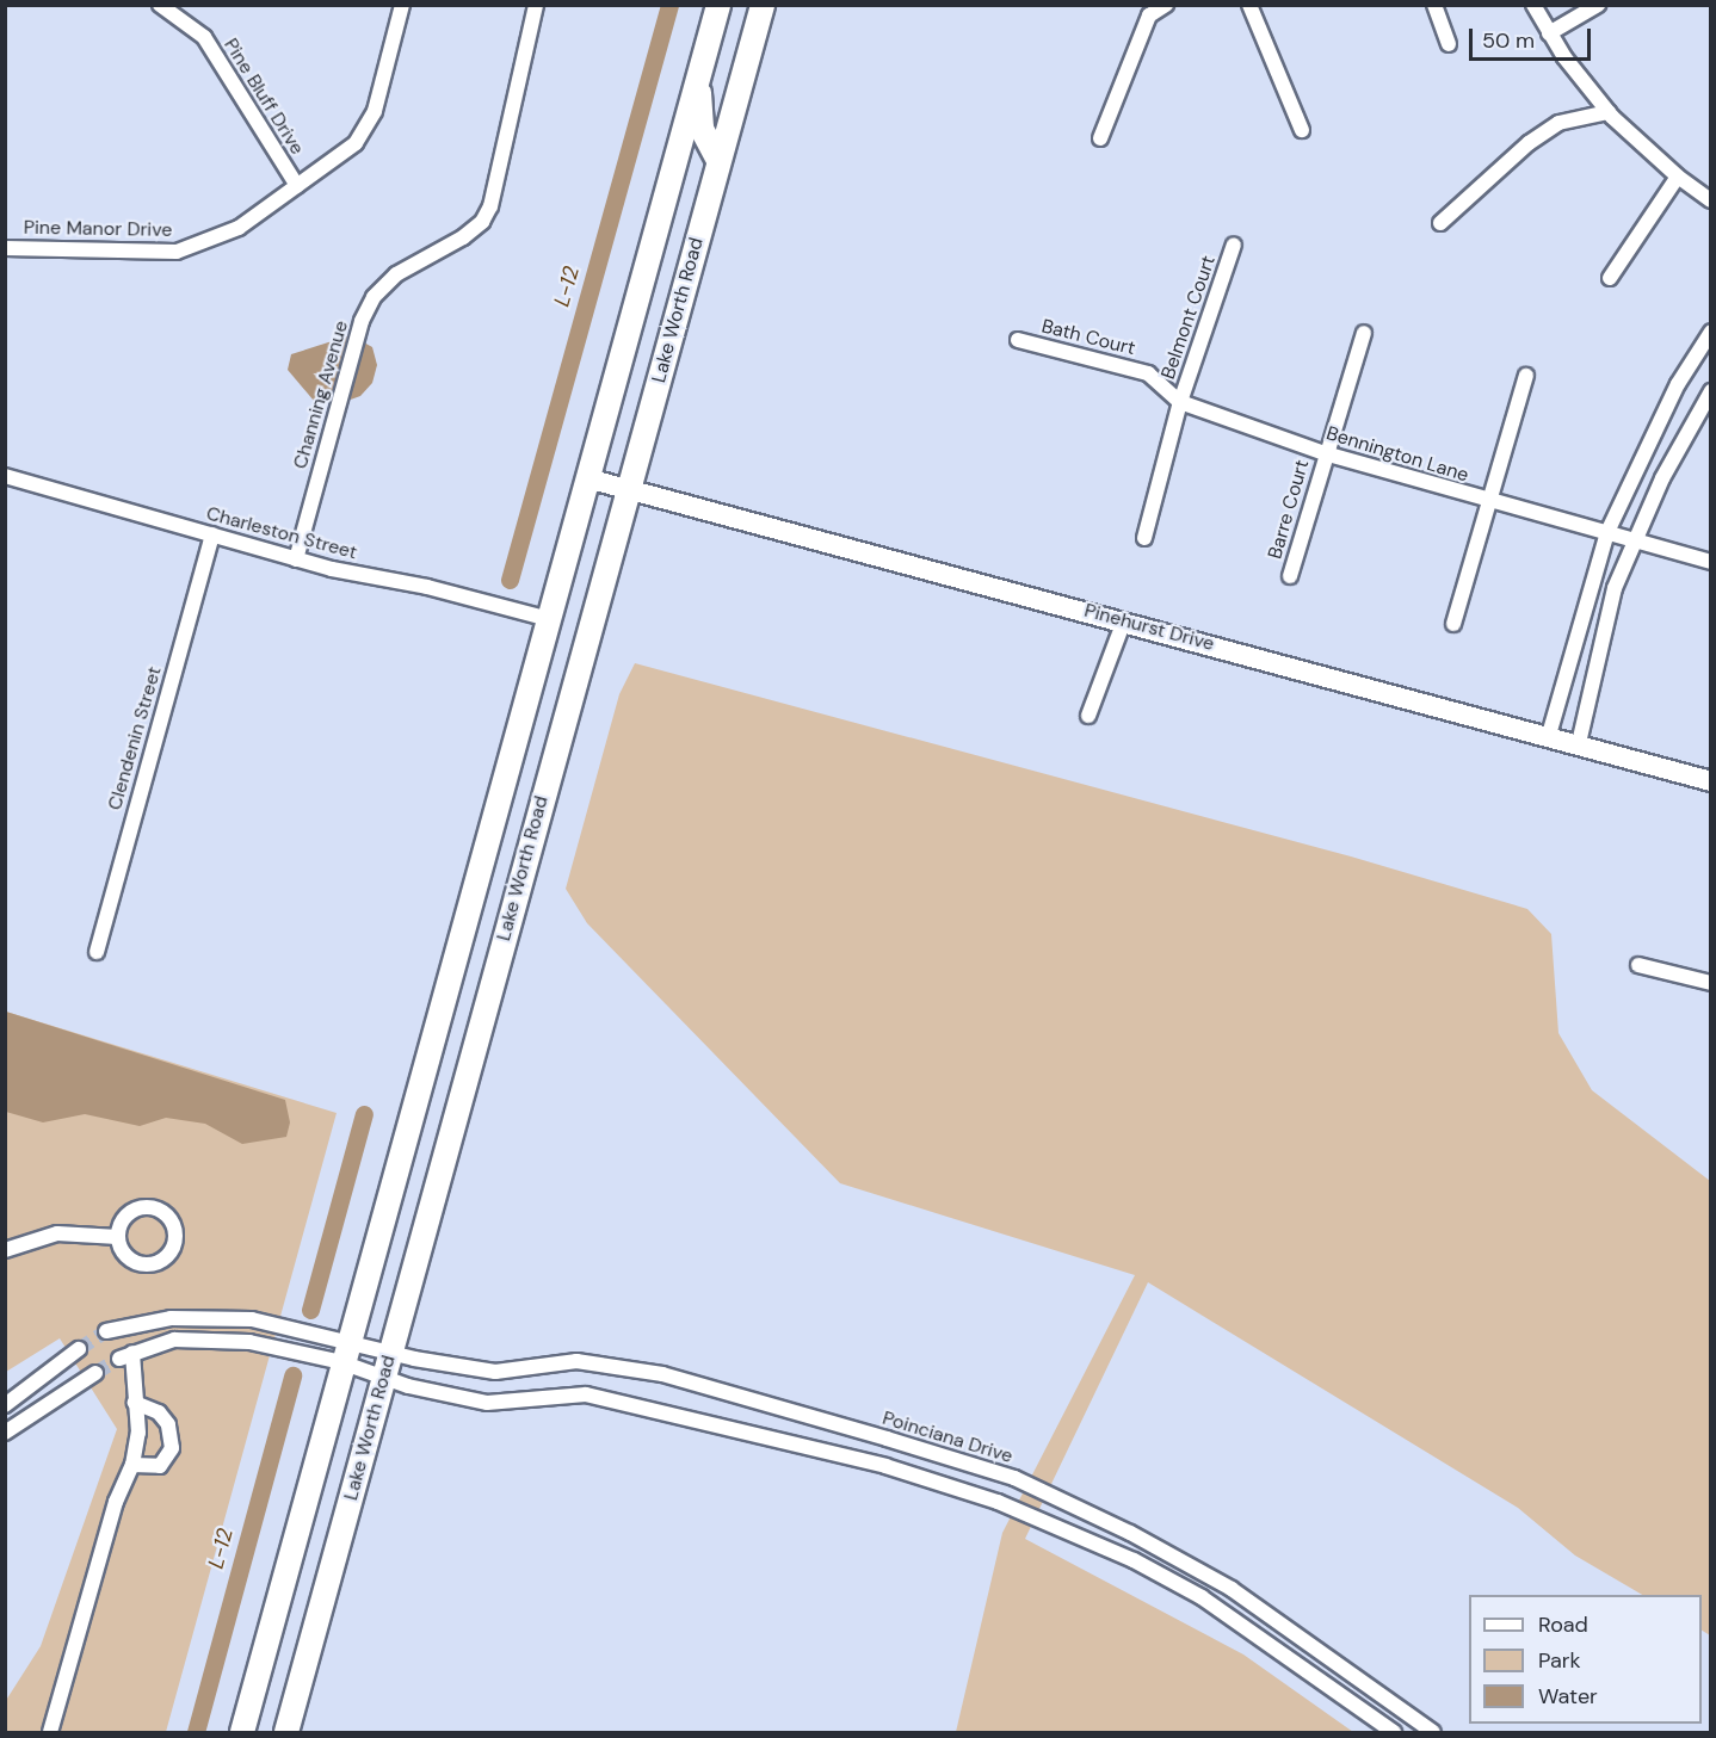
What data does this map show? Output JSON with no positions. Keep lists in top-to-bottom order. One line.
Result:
{"streets":{"main road":["Lake Worth Road"],"street":["Pine Bluff Drive","Pine Manor Drive","Belmont Court","Bath Court","Channing Avenue","Bennington Lane","Barre Court","Charleston Street","Pinehurst Drive","Clendenin Street","Poinciana Drive"]},"crossings":[["Pine Bluff Drive","Pine Manor Drive"],["Lake Worth Road","Charleston Street"],["Lake Worth Road","Pinehurst Drive"],["Lake Worth Road","Poinciana Drive"],["Belmont Court","Bath Court"],["Belmont Court","Bennington Lane"],["Bath Court","Bennington Lane"],["Channing Avenue","Charleston Street"],["Bennington Lane","Barre Court"],["Charleston Street","Clendenin Street"]],"water":["L-12"],"legend":["Road","Park","Water"],"scale_bar":"50 m"}
